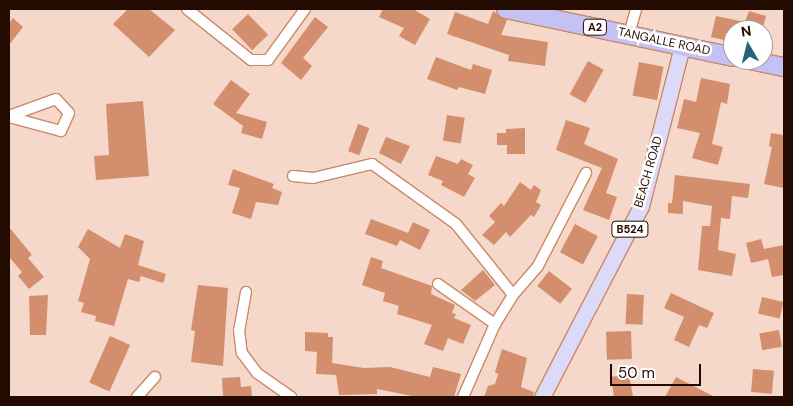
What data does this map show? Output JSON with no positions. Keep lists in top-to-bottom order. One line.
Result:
{"streets":{"highway":["A2","TANGALLE ROAD"],"main road":["BEACH ROAD","B524"]},"crossings":[["TANGALLE ROAD","BEACH ROAD"]],"scale_bar":"50 m","north":"top"}
